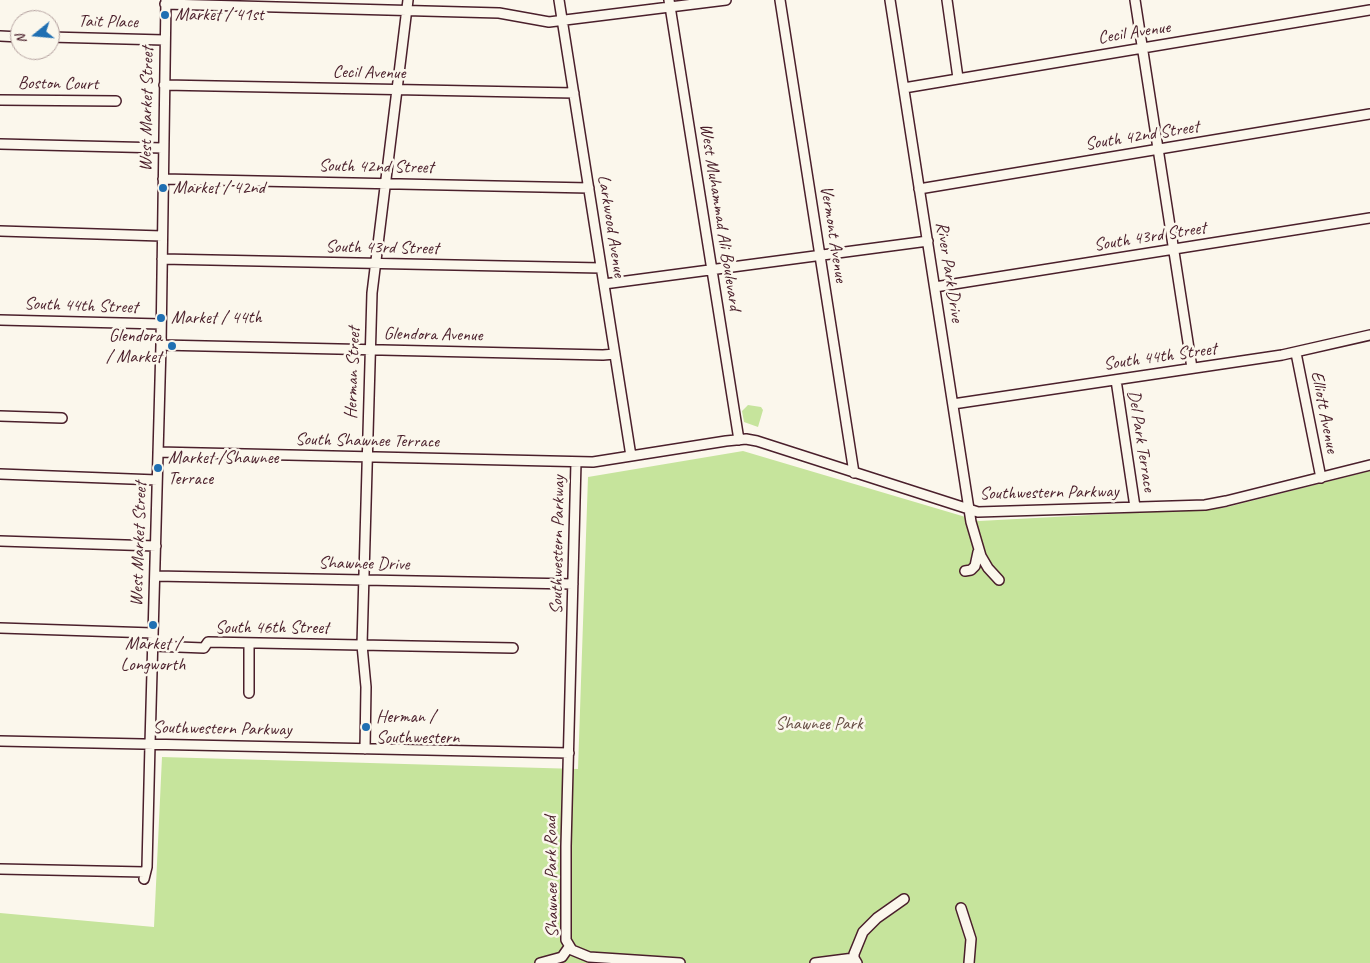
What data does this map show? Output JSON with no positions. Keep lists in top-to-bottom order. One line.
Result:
{"streets":{"street":["Tait Place","Cecil Avenue","Boston Court","West Market Street","South 42nd Street","West Muhammad Ali Boulevard","Larkwood Avenue","Vermont Avenue","South 43rd Street","River Park Drive","South 44th Street","Glendora Avenue","Herman Street","Elliott Avenue","South Shawnee Terrace","Del Park Terrace","Southwestern Parkway","Shawnee Drive","South 46th Street","Shawnee Park Road"]},"crossings":[["Tait Place","West Market Street"],["Cecil Avenue","West Market Street"],["Cecil Avenue","Larkwood Avenue"],["Cecil Avenue","River Park Drive"],["Cecil Avenue","Herman Street"],["West Market Street","South 42nd Street"],["West Market Street","South 43rd Street"],["West Market Street","South 44th Street"],["West Market Street","Glendora Avenue"],["West Market Street","South Shawnee Terrace"],["West Market Street","Southwestern Parkway"],["West Market Street","Shawnee Drive"],["West Market Street","South 46th Street"],["South 42nd Street","Larkwood Avenue"],["South 42nd Street","River Park Drive"],["South 42nd Street","Herman Street"],["West Muhammad Ali Boulevard","Southwestern Parkway"],["Larkwood Avenue","South 43rd Street"],["Larkwood Avenue","Glendora Avenue"],["Larkwood Avenue","Southwestern Parkway"],["Vermont Avenue","Southwestern Parkway"],["South 43rd Street","River Park Drive"],["South 43rd Street","Herman Street"],["River Park Drive","South 44th Street"],["River Park Drive","Southwestern Parkway"],["South 44th Street","Elliott Avenue"],["South 44th Street","Del Park Terrace"],["Glendora Avenue","Herman Street"],["Herman Street","South Shawnee Terrace"],["Herman Street","Southwestern Parkway"],["Herman Street","Shawnee Drive"],["Herman Street","South 46th Street"],["Elliott Avenue","Southwestern Parkway"],["South Shawnee Terrace","Southwestern Parkway"],["Del Park Terrace","Southwestern Parkway"],["Southwestern Parkway","Shawnee Drive"],["Southwestern Parkway","Shawnee Park Road"]],"parks":["Shawnee Park"],"places":["Market / 41st","Market / 42nd","Market / 44th","Glendora / Market","Market /Shawnee Terrace","Market / Longworth","Herman / Southwestern"],"north":"left"}
